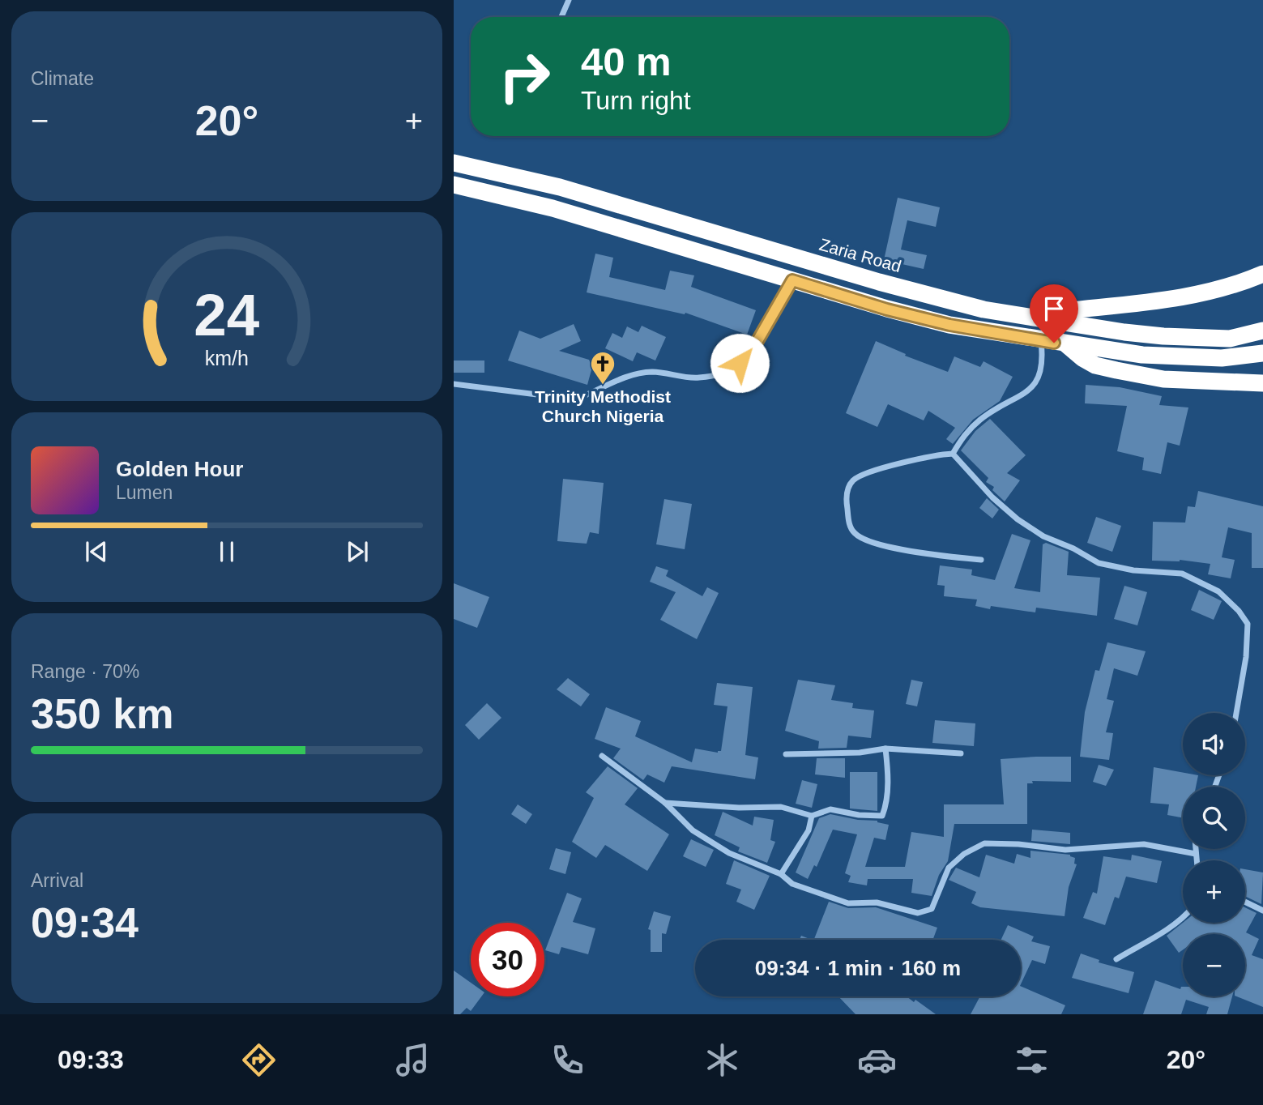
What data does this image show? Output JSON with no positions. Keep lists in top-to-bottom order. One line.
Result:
{"streets":{"highway":["Zaria Road"]},"places":{"church":["Trinity Methodist Church Nigeria"]},"page":{"tile":["Climate",["Range · 70%","350 km"],["Arrival","09:34"]],"turn":["40 m","Turn right"],"heat":["−","20°","+"],"song":["Golden Hour","Lumen"],"map_buttons":["+","−"],"limit":"30","trip":"09:34 · 1 min · 160 m","tabs":["09:33","20°"],"gauge":["24","km/h"]}}
